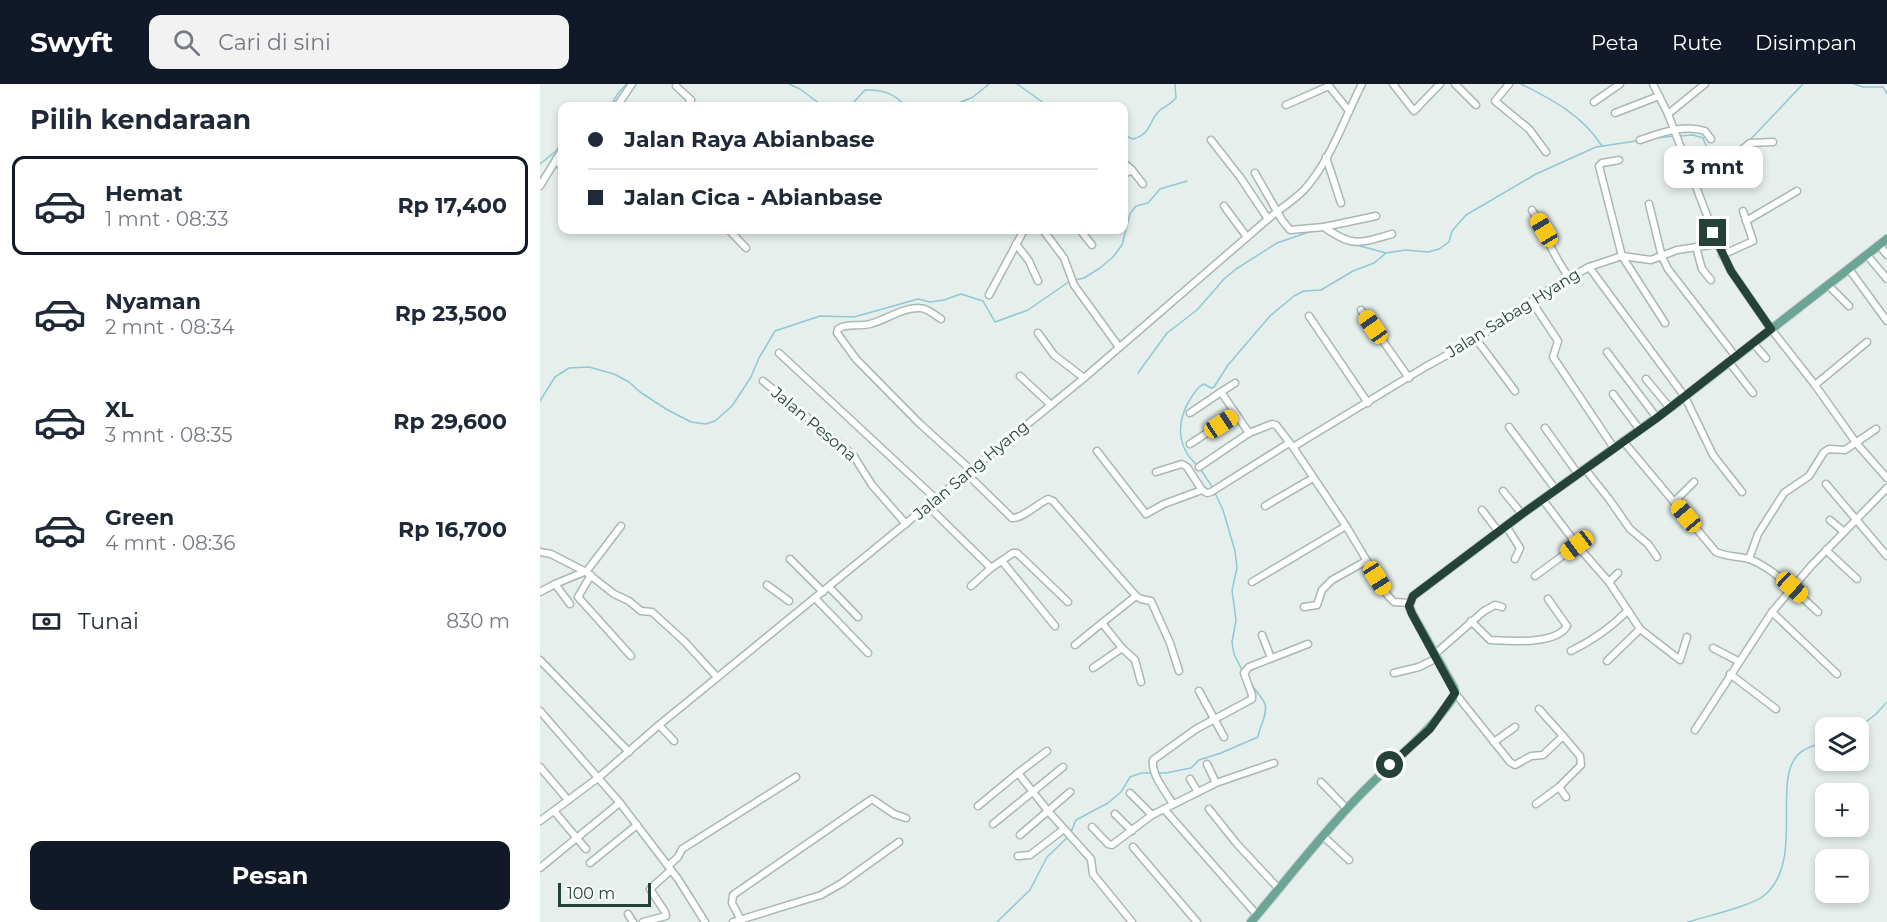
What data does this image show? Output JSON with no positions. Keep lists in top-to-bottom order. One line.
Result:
{"streets":{"street":["Jalan Sabag Hyang","Jalan Pesona","Jalan Sang Hyang"]},"crossings":[["Jalan Pesona","Jalan Sang Hyang"]],"scale_bar":"100 m","page":{"header":"Swyft","search":"Cari di sini","nav":["Peta","Rute","Disimpan"],"heading":"Pilih kendaraan","banner":["Jalan Raya Abianbase","Jalan Cica - Abianbase"],"bubble":"3 mnt","list":[{"name":"Hemat","note":"1 mnt · 08:33","value":"Rp 17,400"},{"name":"Nyaman","note":"2 mnt · 08:34","value":"Rp 23,500"},{"name":"XL","note":"3 mnt · 08:35","value":"Rp 29,600"},{"name":"Green","note":"4 mnt · 08:36","value":"Rp 16,700"}],"pay":["Tunai","830 m"],"map_buttons":["+","−"],"buttons":"Pesan","scale":"100 m"}}
